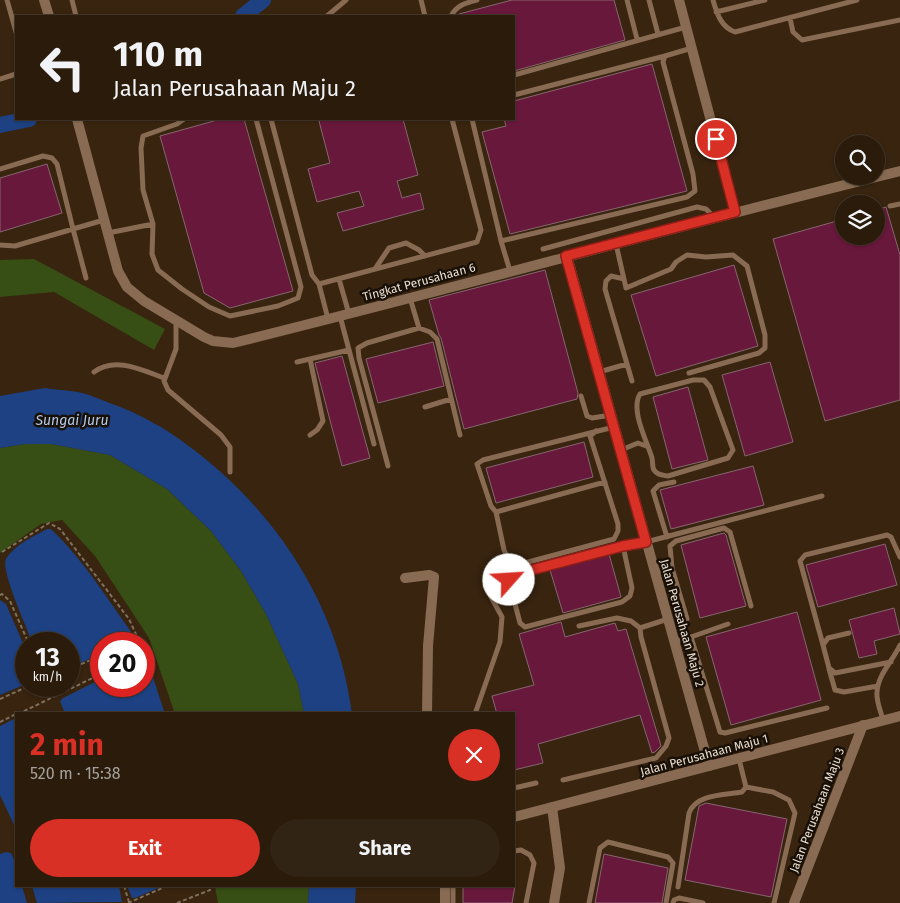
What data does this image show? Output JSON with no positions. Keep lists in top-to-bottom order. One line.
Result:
{"streets":{"street":["Tingkat Perusahaan 6","Jalan Perusahaan Maju 2","Jalan Perusahaan Maju 1","Jalan Perusahaan Maju 3"]},"crossings":[["Tingkat Perusahaan 6","Jalan Perusahaan Maju 2"],["Jalan Perusahaan Maju 2","Jalan Perusahaan Maju 1"],["Jalan Perusahaan Maju 1","Jalan Perusahaan Maju 3"]],"water":["Sungai Juru"],"page":{"turn":["110 m","Jalan Perusahaan Maju 2"],"speed":"13 km/h","limit":"20","heading":["2 min","520 m · 15:38"],"buttons":["Exit","Share"]}}
